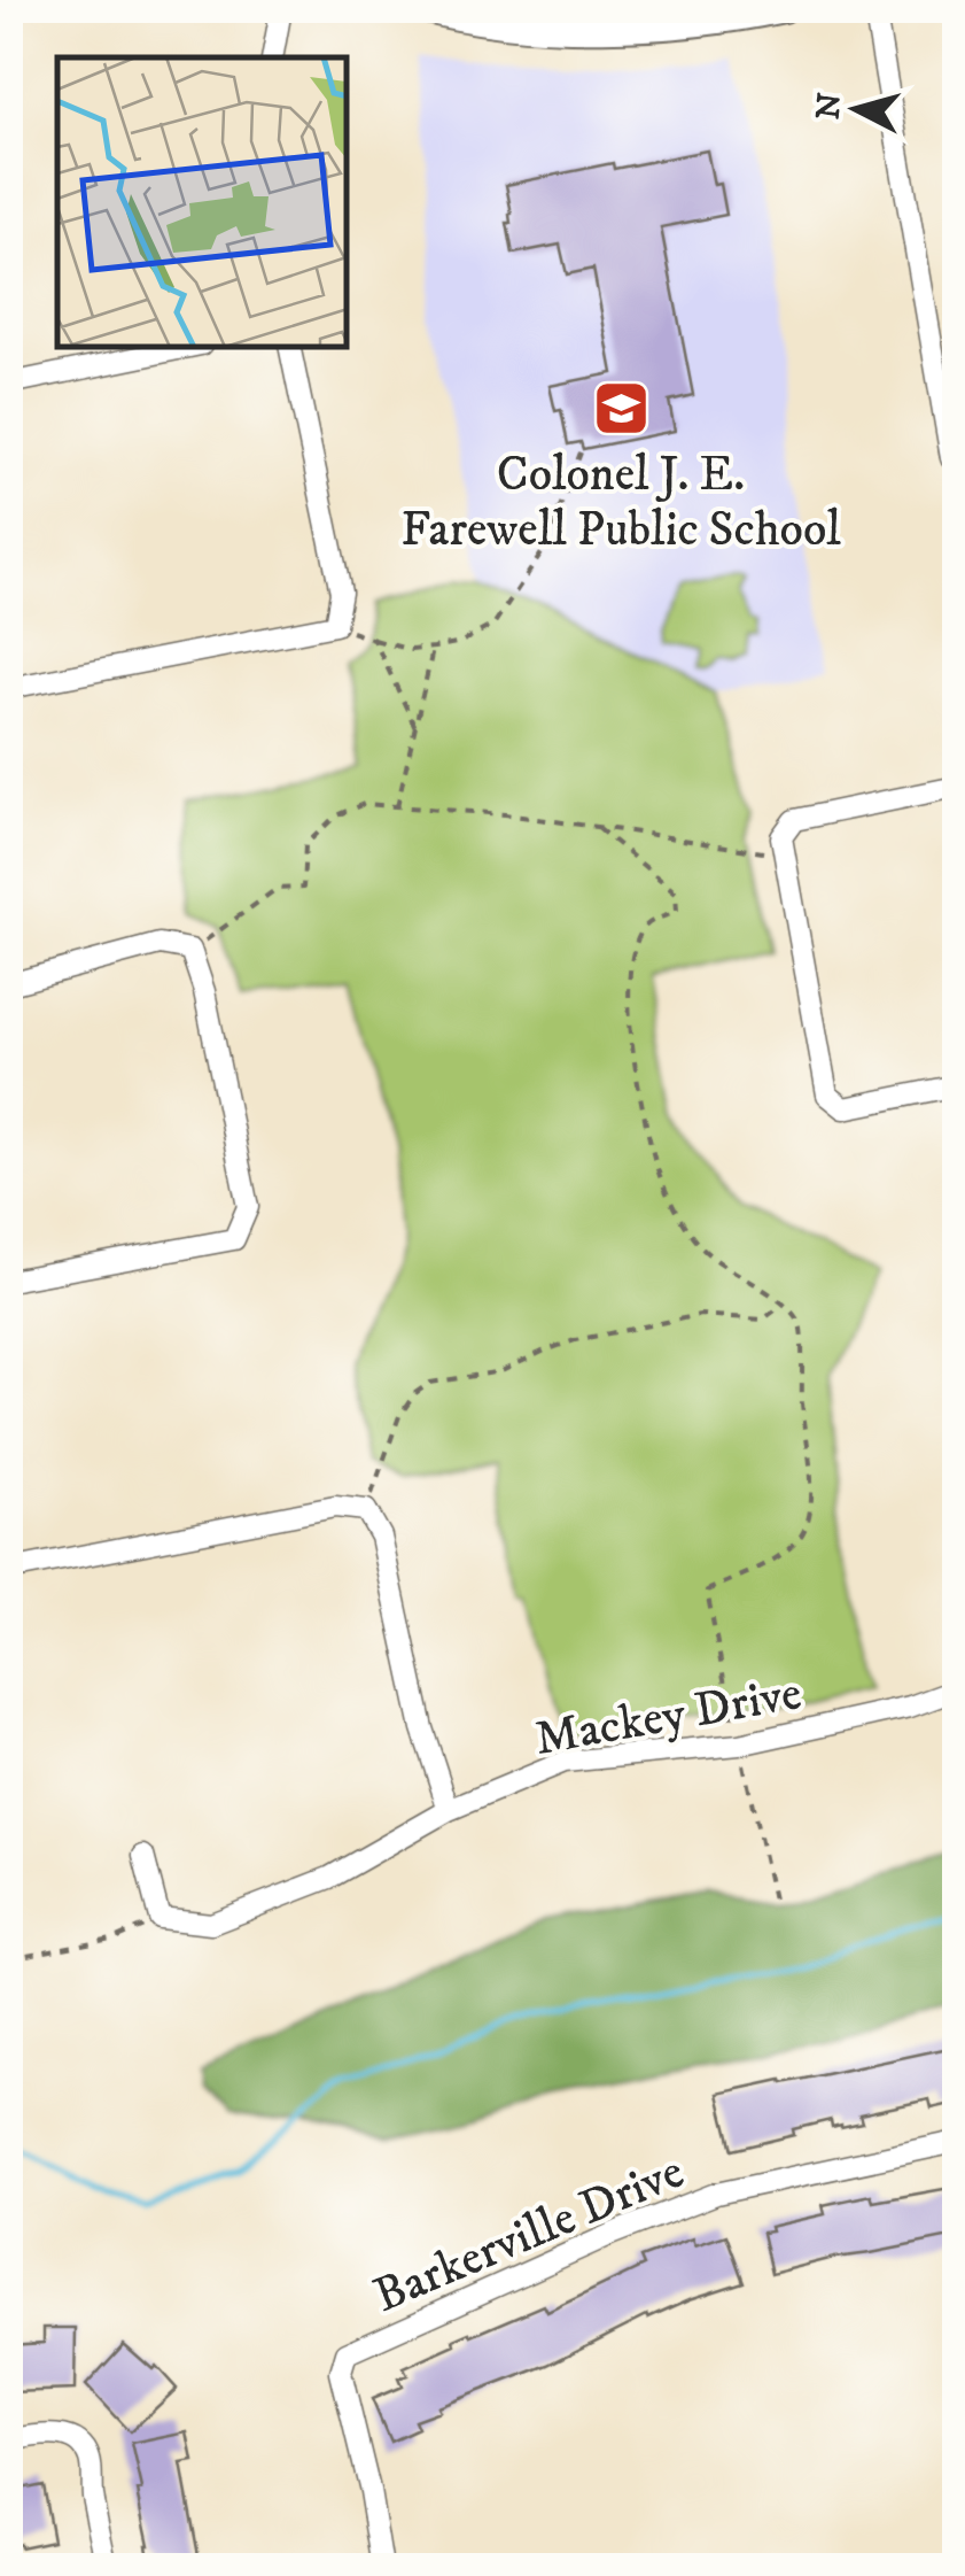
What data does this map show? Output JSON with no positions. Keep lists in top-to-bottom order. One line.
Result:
{"streets":{"street":["Mackey Drive","Barkerville Drive"]},"places":{"school or university":["Colonel J. E. Farewell Public School"]},"north":"left"}
